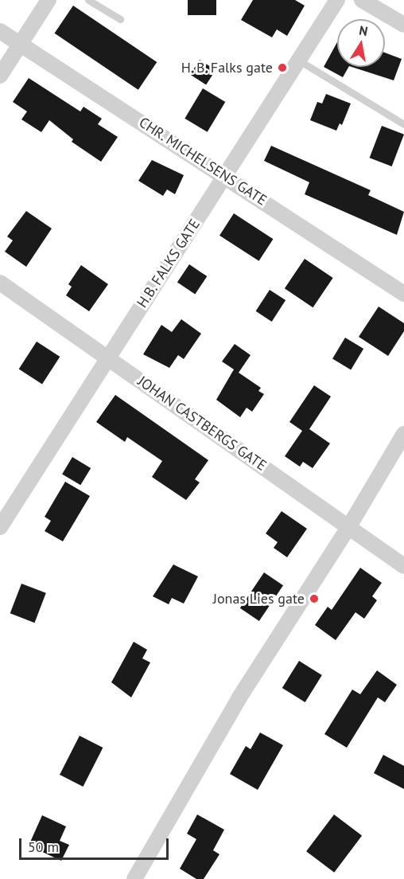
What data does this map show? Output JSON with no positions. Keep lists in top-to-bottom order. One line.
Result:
{"streets":{"street":["CHR. MICHELSENS GATE","H.B. FALKS GATE","JOHAN CASTBERGS GATE"]},"crossings":[["CHR. MICHELSENS GATE","H.B. FALKS GATE"],["H.B. FALKS GATE","JOHAN CASTBERGS GATE"]],"places":["H. B. Falks gate","Jonas Lies gate"],"scale_bar":"50 m","north":"top"}
